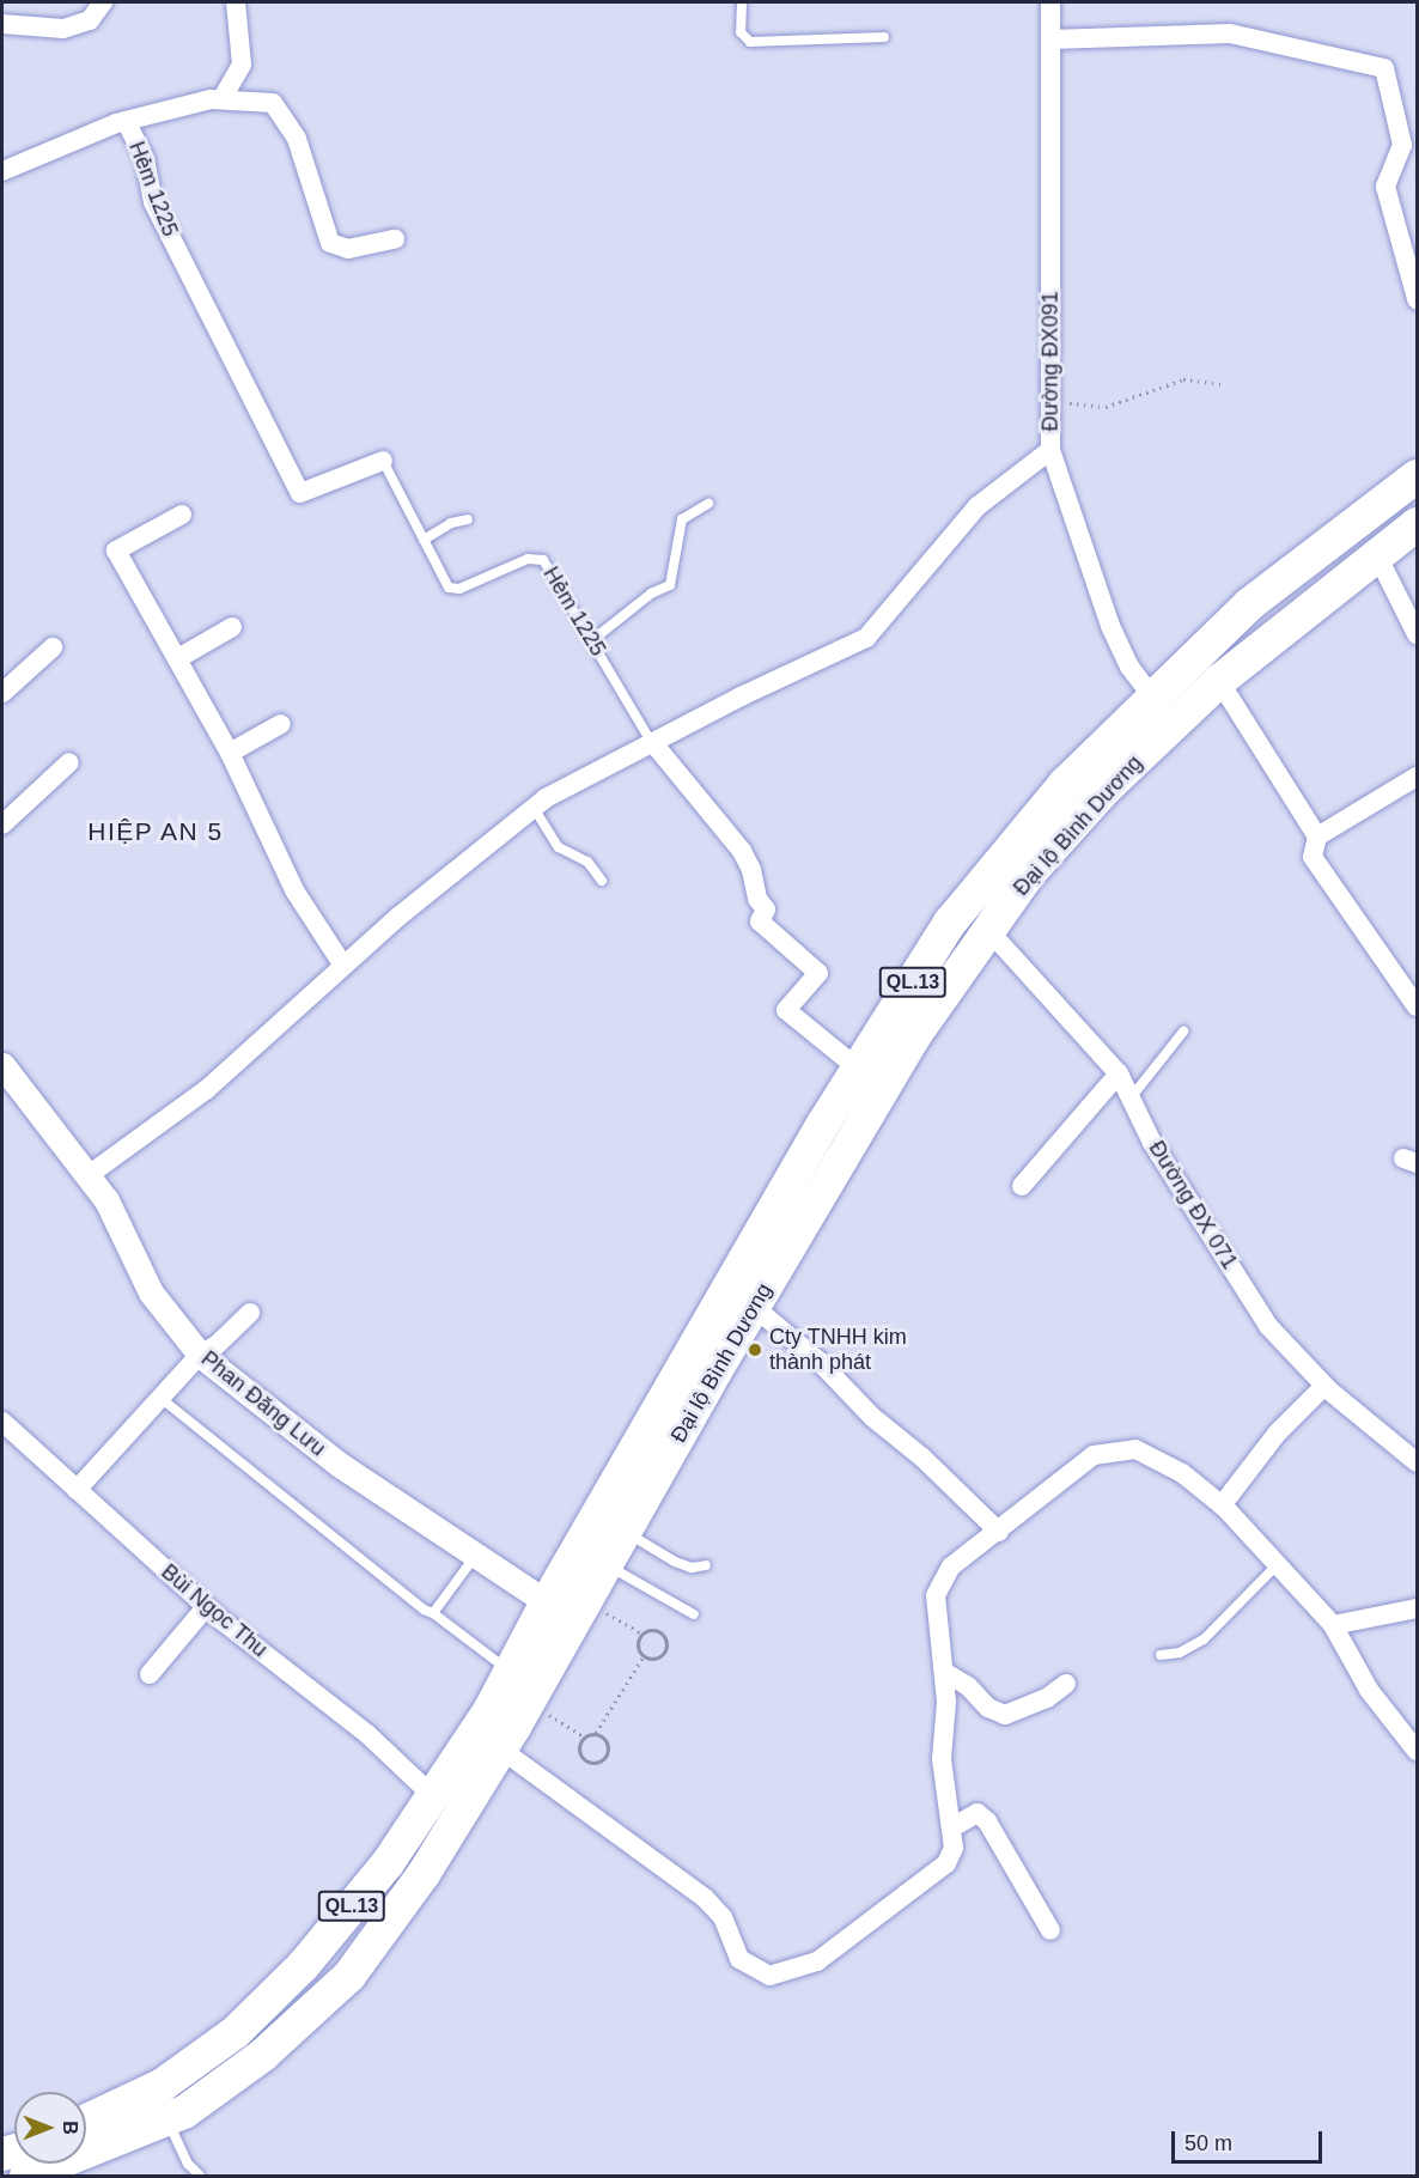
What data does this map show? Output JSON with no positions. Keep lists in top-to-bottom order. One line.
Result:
{"streets":{"highway":["Đại lộ Bình Dương","QL.13"],"street":["Hẻm 1225","Đường ĐX091","Đường ĐX 071","Phan Đăng Lưu","Bùi Ngọc Thu"]},"crossings":[["Hẻm 1225","Đại lộ Bình Dương"],["Đường ĐX091","Đại lộ Bình Dương"],["Đại lộ Bình Dương","Đường ĐX 071"],["Đại lộ Bình Dương","Phan Đăng Lưu"],["Đại lộ Bình Dương","Bùi Ngọc Thu"]],"districts":["HIỆP AN 5"],"places":["Cty TNHH kim thành phát"],"scale_bar":"50 m","north":"right"}
